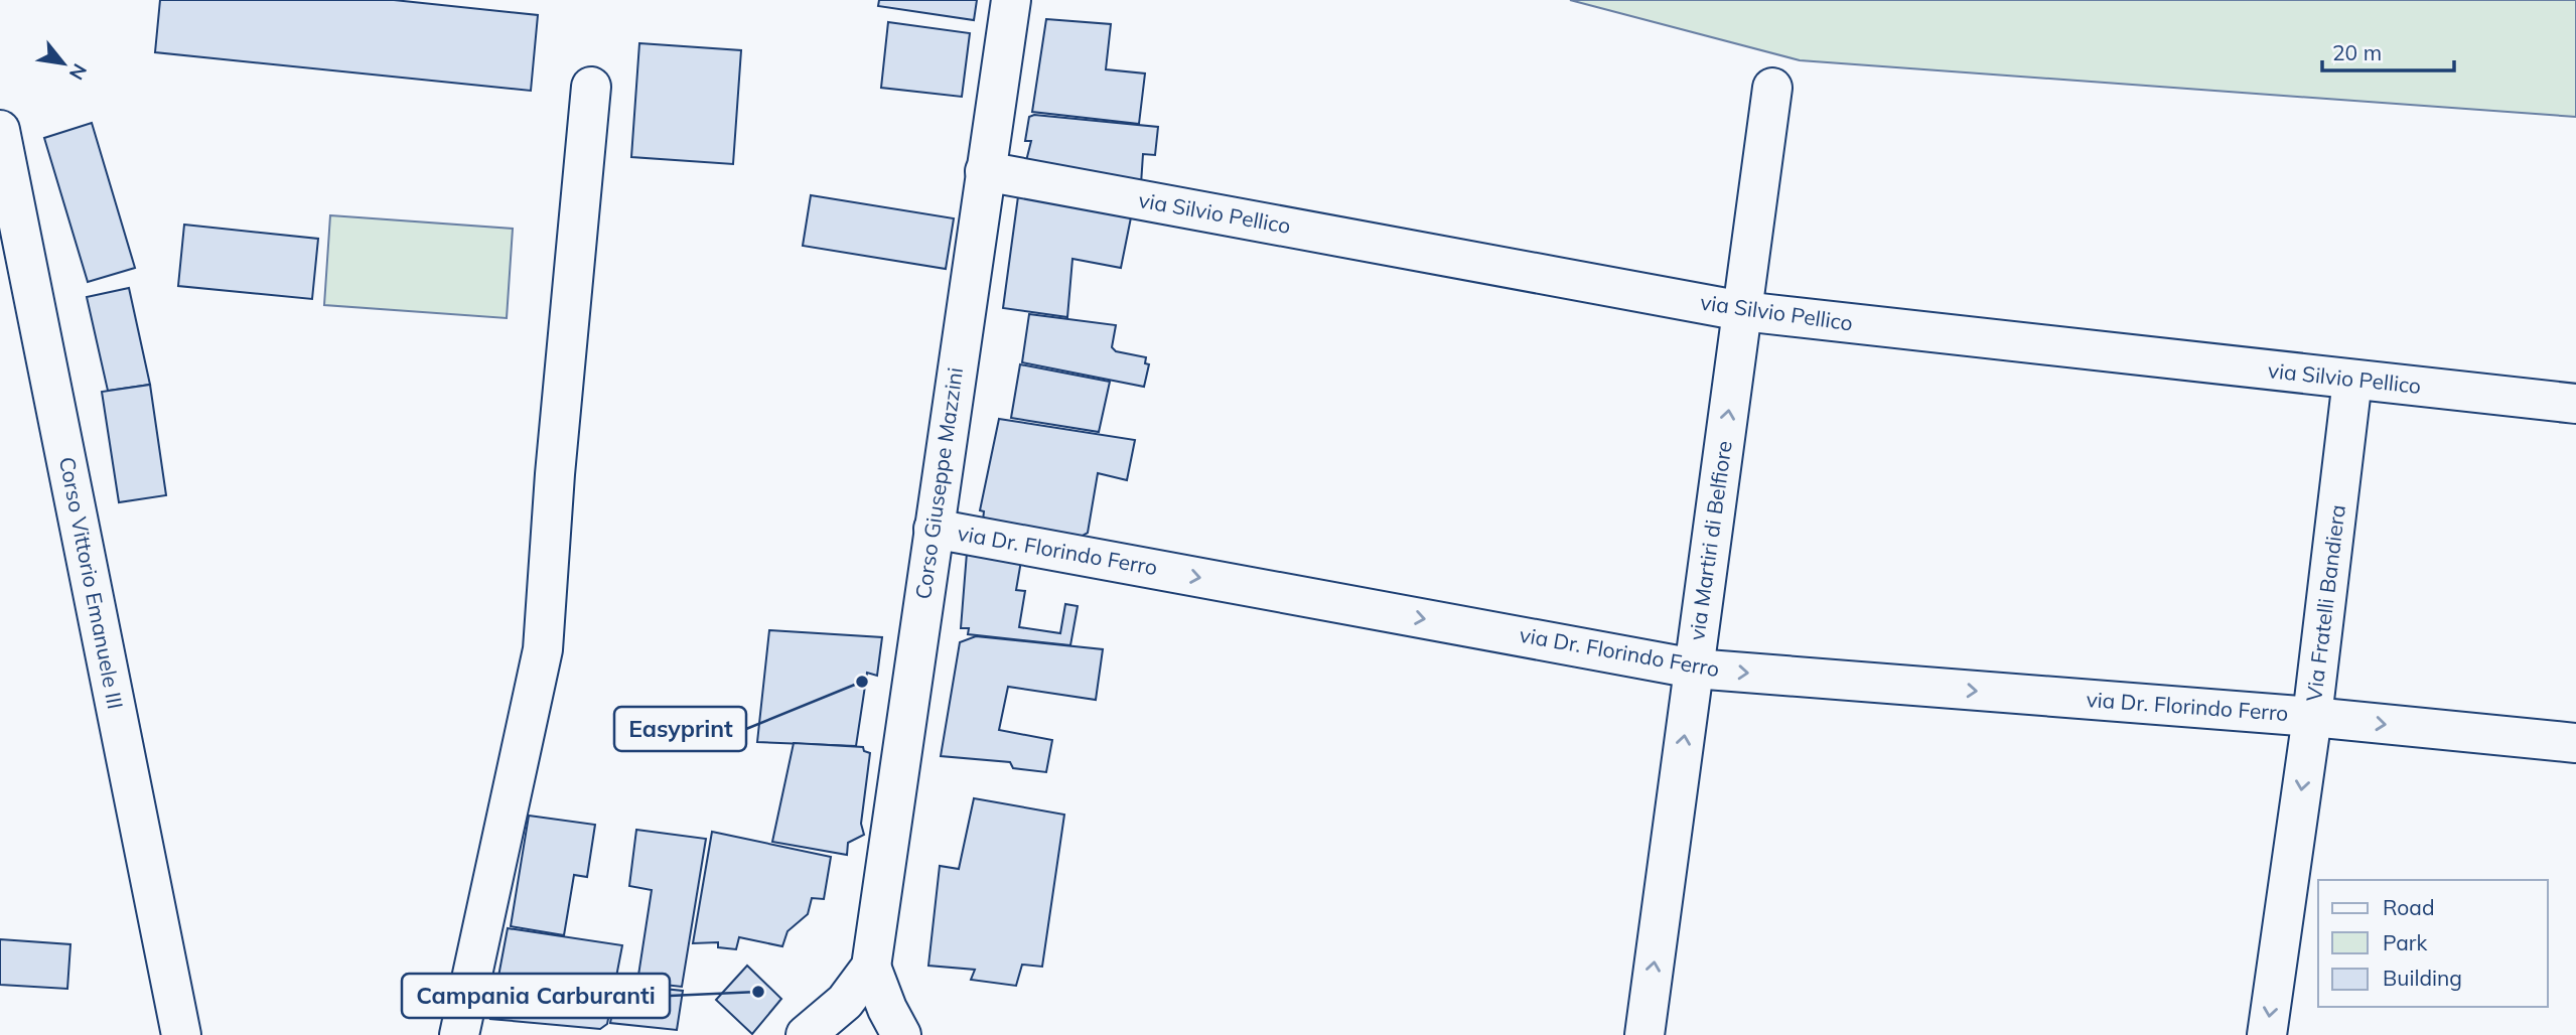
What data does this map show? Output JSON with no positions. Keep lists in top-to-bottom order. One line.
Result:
{"streets":{"street":["via Silvio Pellico","Corso Giuseppe Mazzini","via Martiri di Belfiore","via Dr. Florindo Ferro","Corso Vittorio Emanuele III","Via Fratelli Bandiera"]},"crossings":[["via Silvio Pellico","Corso Giuseppe Mazzini"],["via Silvio Pellico","via Martiri di Belfiore"],["via Silvio Pellico","Via Fratelli Bandiera"],["Corso Giuseppe Mazzini","via Dr. Florindo Ferro"],["via Martiri di Belfiore","via Dr. Florindo Ferro"],["via Dr. Florindo Ferro","Via Fratelli Bandiera"]],"one_way":["via Martiri di Belfiore","via Dr. Florindo Ferro","Via Fratelli Bandiera"],"places":["Easyprint","Campania Carburanti"],"legend":["Road","Park","Building"],"scale_bar":"20 m","north":"bottom right"}
